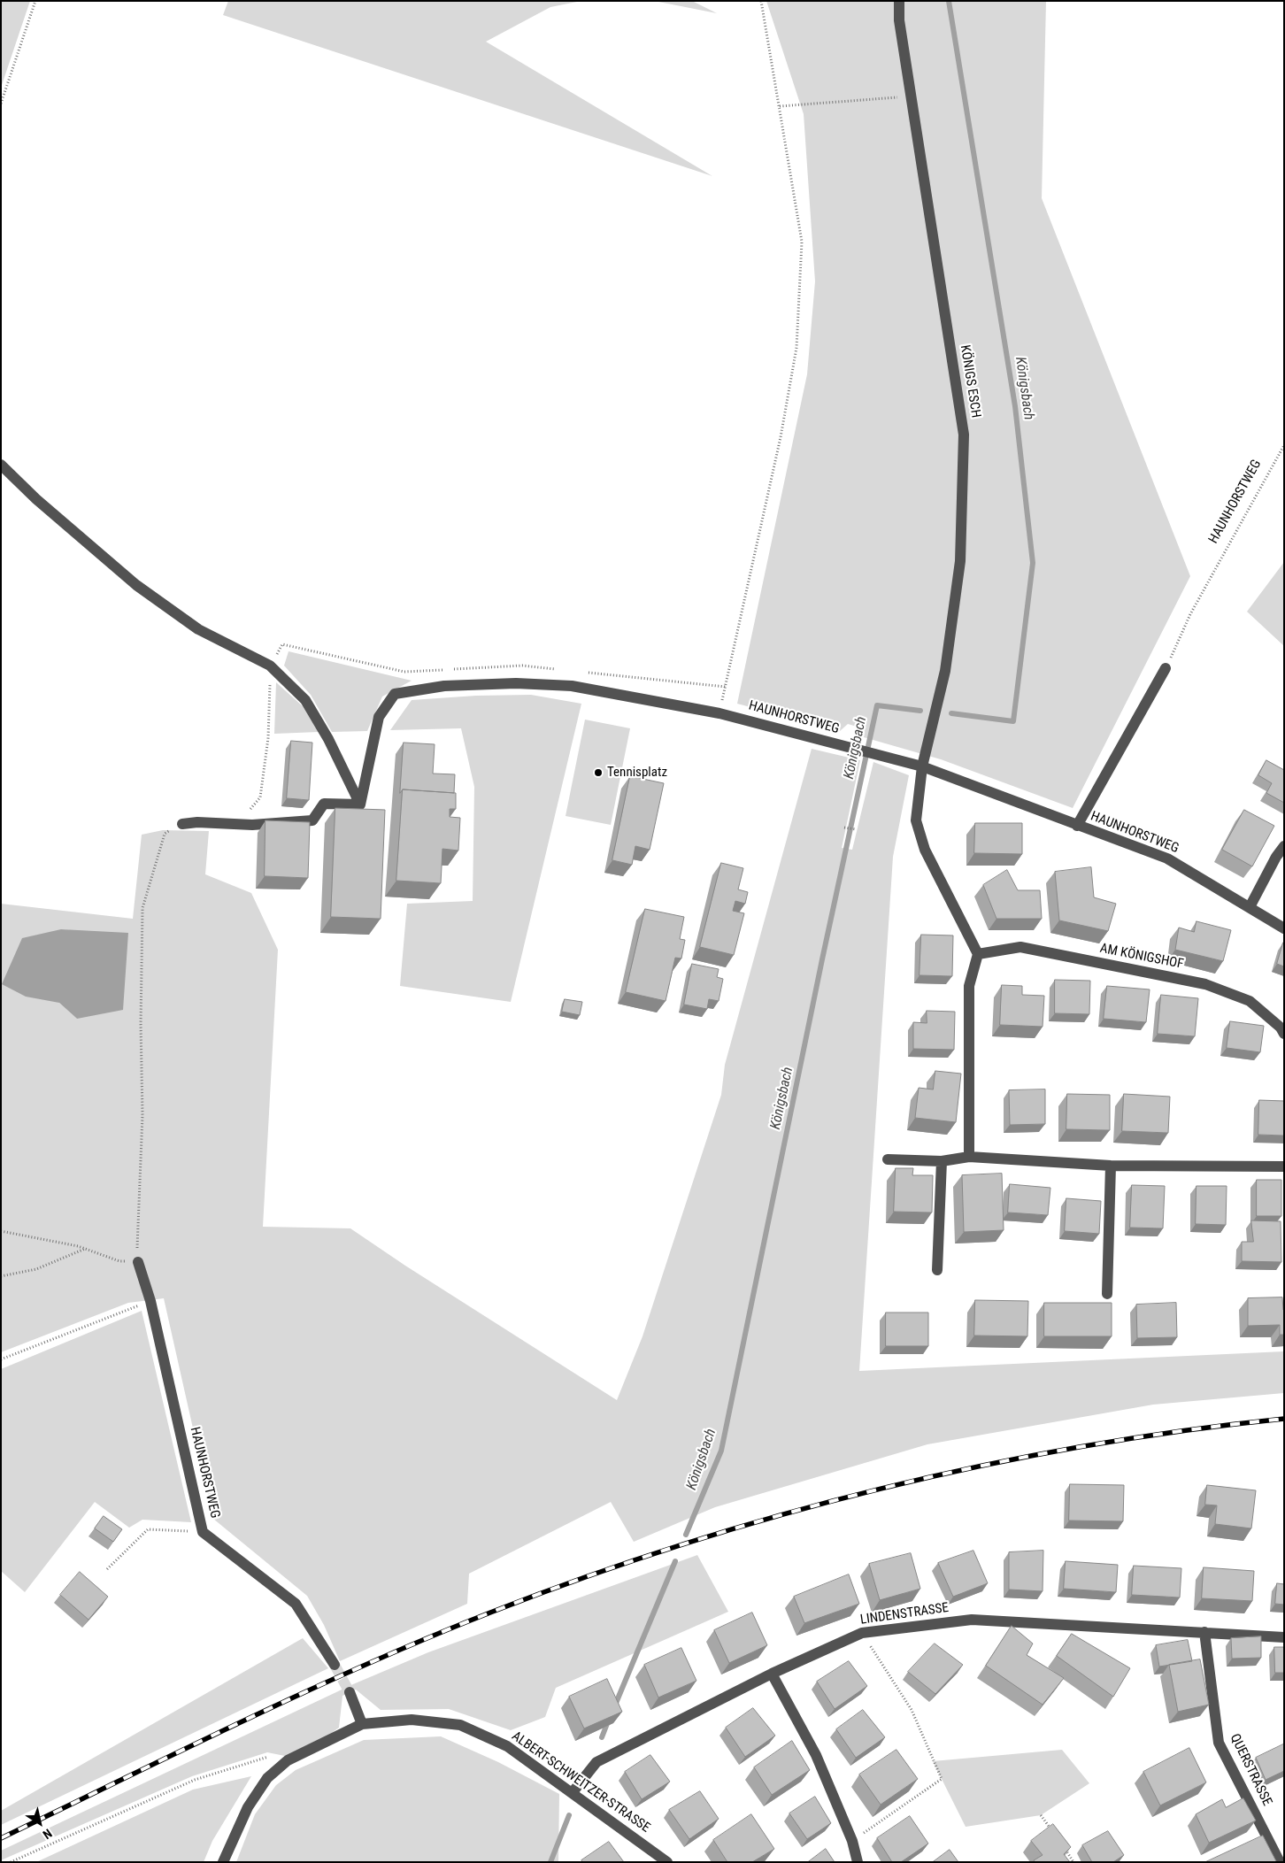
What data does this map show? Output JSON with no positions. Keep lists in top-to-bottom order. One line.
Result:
{"streets":{"street":["KÖNIGS ESCH","HAUNHORSTWEG","AM KÖNIGSHOF","LINDENSTRASSE","QUERSTRASSE","ALBERT-SCHWEITZER-STRASSE"]},"crossings":[["KÖNIGS ESCH","HAUNHORSTWEG"],["LINDENSTRASSE","QUERSTRASSE"],["LINDENSTRASSE","ALBERT-SCHWEITZER-STRASSE"]],"water":["Königsbach"],"places":["Tennisplatz"],"north":"bottom right"}
